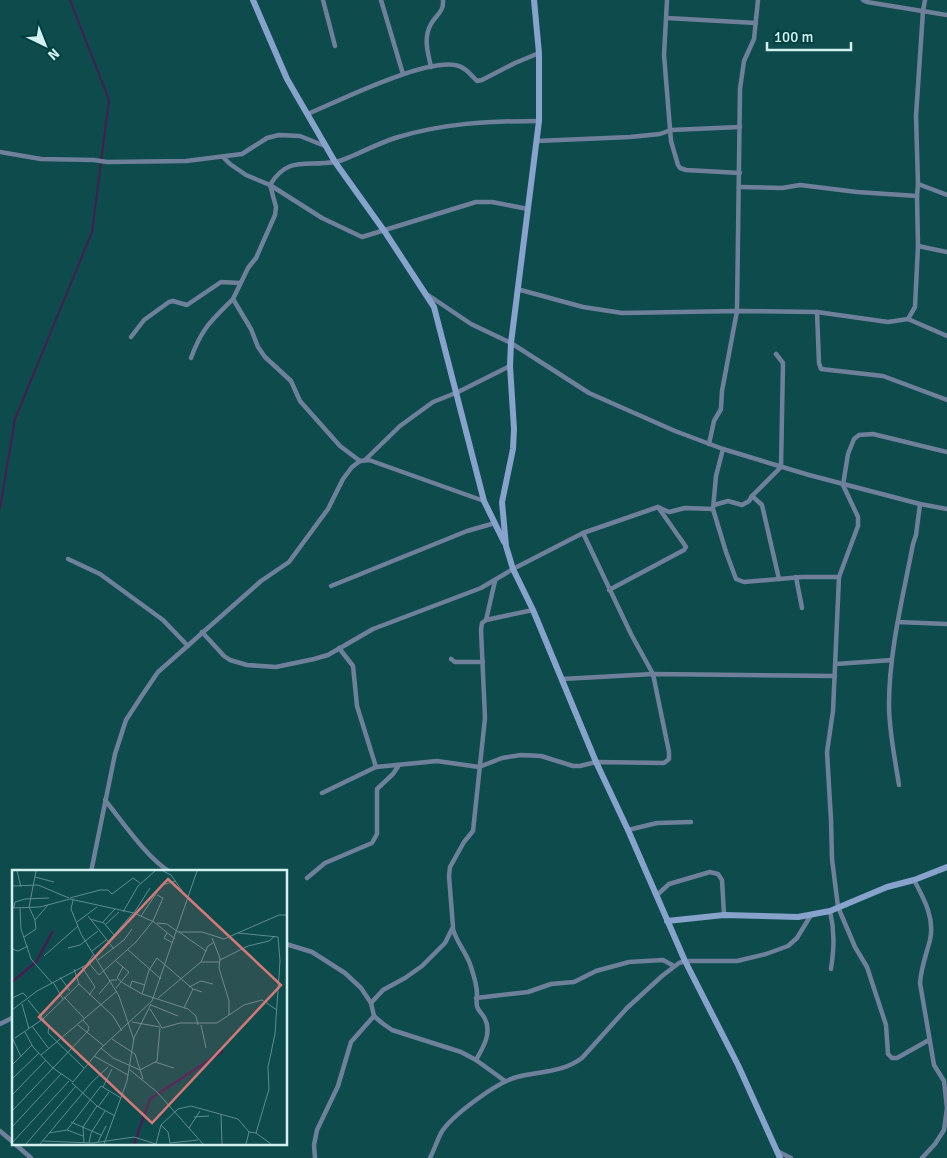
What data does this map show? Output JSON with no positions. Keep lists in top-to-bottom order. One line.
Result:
{"scale_bar":"100 m","north":"bottom right"}
